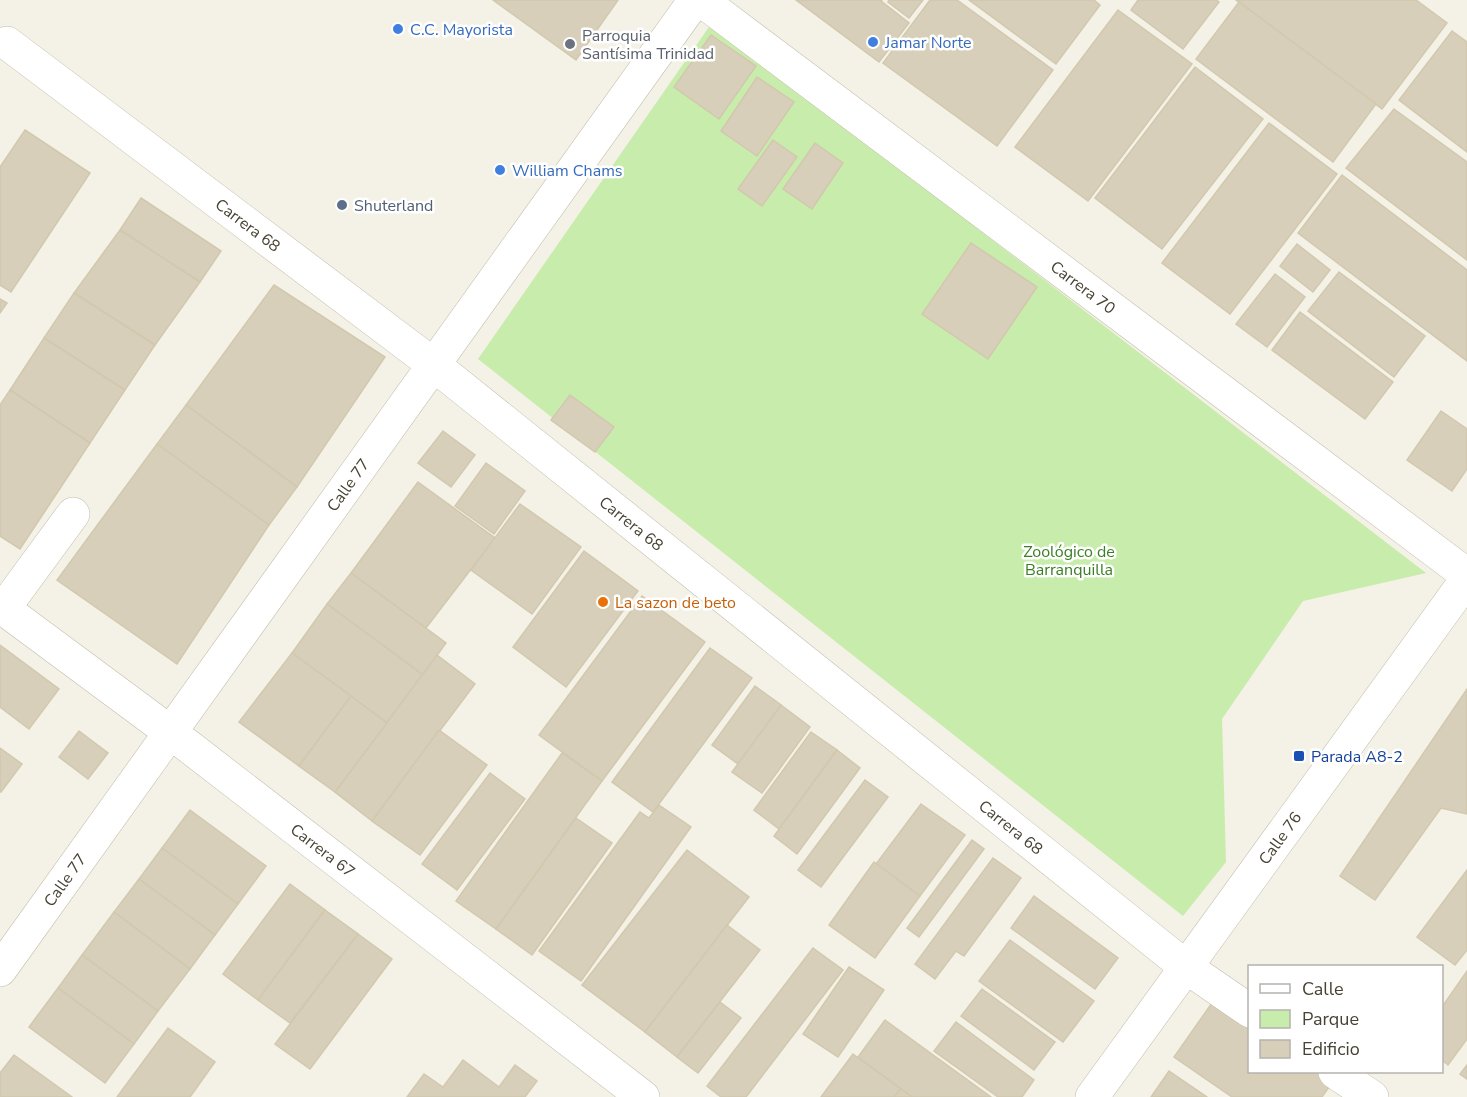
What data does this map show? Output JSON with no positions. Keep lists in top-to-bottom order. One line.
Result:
{"streets":{"street":["Carrera 68","Carrera 70","Calle 77","Calle 76","Carrera 67"]},"crossings":[["Carrera 68","Calle 77"],["Carrera 68","Calle 76"],["Carrera 70","Calle 76"],["Calle 77","Carrera 67"]],"parks":["Zoológico de Barranquilla"],"places":{"other":["C.C. Mayorista","Jamar Norte","Parroquia Santísima Trinidad","William Chams","Shuterland","La sazon de beto"],"transit":["Parada A8-2"]},"legend":["Calle","Parque","Edificio"]}
